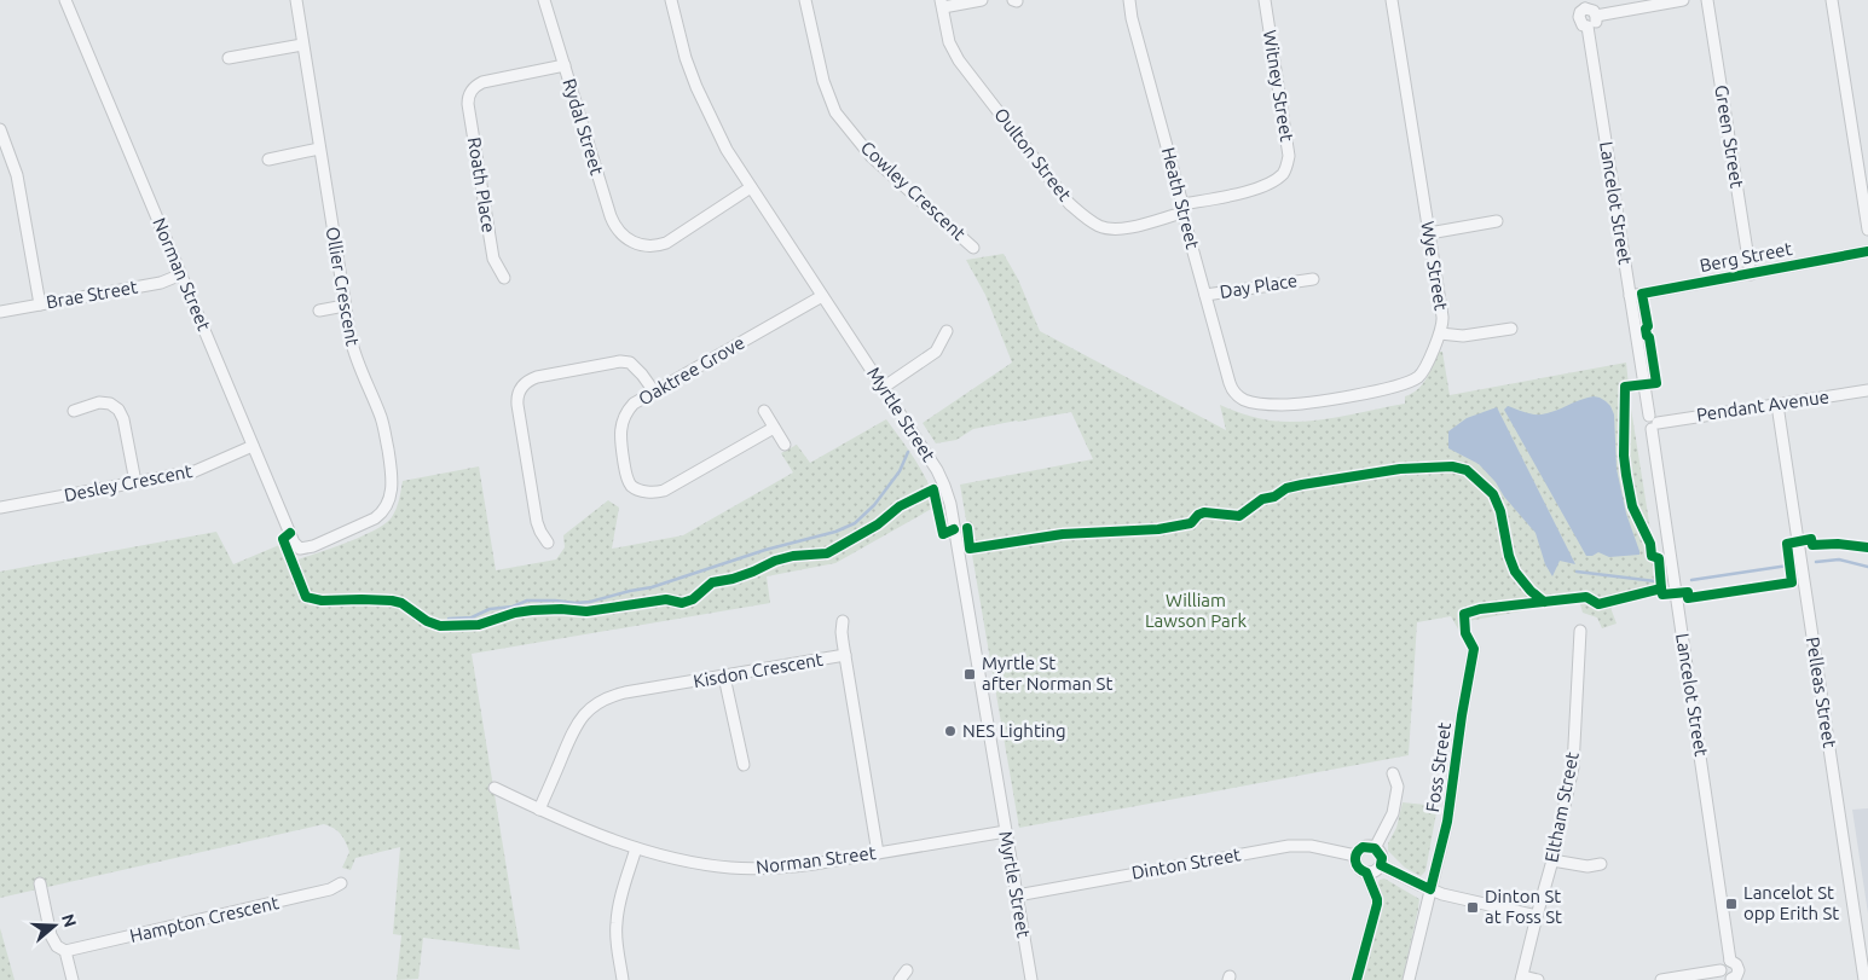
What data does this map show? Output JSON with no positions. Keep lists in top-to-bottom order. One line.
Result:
{"streets":{"street":["Witney Street","Rydal Street","Green Street","Oulton Street","Roath Place","Cowley Crescent","Heath Street","Lancelot Street","Berg Street","Wye Street","Norman Street","Ollier Crescent","Day Place","Brae Street","Oaktree Grove","Pendant Avenue","Myrtle Street","Desley Crescent","Kisdon Crescent","Pelleas Street","Foss Street","Eltham Street","Dinton Street","Hampton Crescent"]},"crossings":[["Witney Street","Oulton Street"],["Witney Street","Heath Street"],["Rydal Street","Roath Place"],["Rydal Street","Myrtle Street"],["Green Street","Berg Street"],["Oulton Street","Heath Street"],["Heath Street","Wye Street"],["Heath Street","Day Place"],["Lancelot Street","Berg Street"],["Lancelot Street","Pendant Avenue"],["Norman Street","Ollier Crescent"],["Norman Street","Brae Street"],["Norman Street","Myrtle Street"],["Norman Street","Desley Crescent"],["Norman Street","Kisdon Crescent"],["Oaktree Grove","Myrtle Street"],["Pendant Avenue","Pelleas Street"],["Myrtle Street","Dinton Street"]],"parks":["William Lawson Park"],"places":{"transit":["Myrtle St after Norman St","Lancelot St opp Erith St","Dinton St at Foss St"],"other":["NES Lighting"]},"north":"right"}
